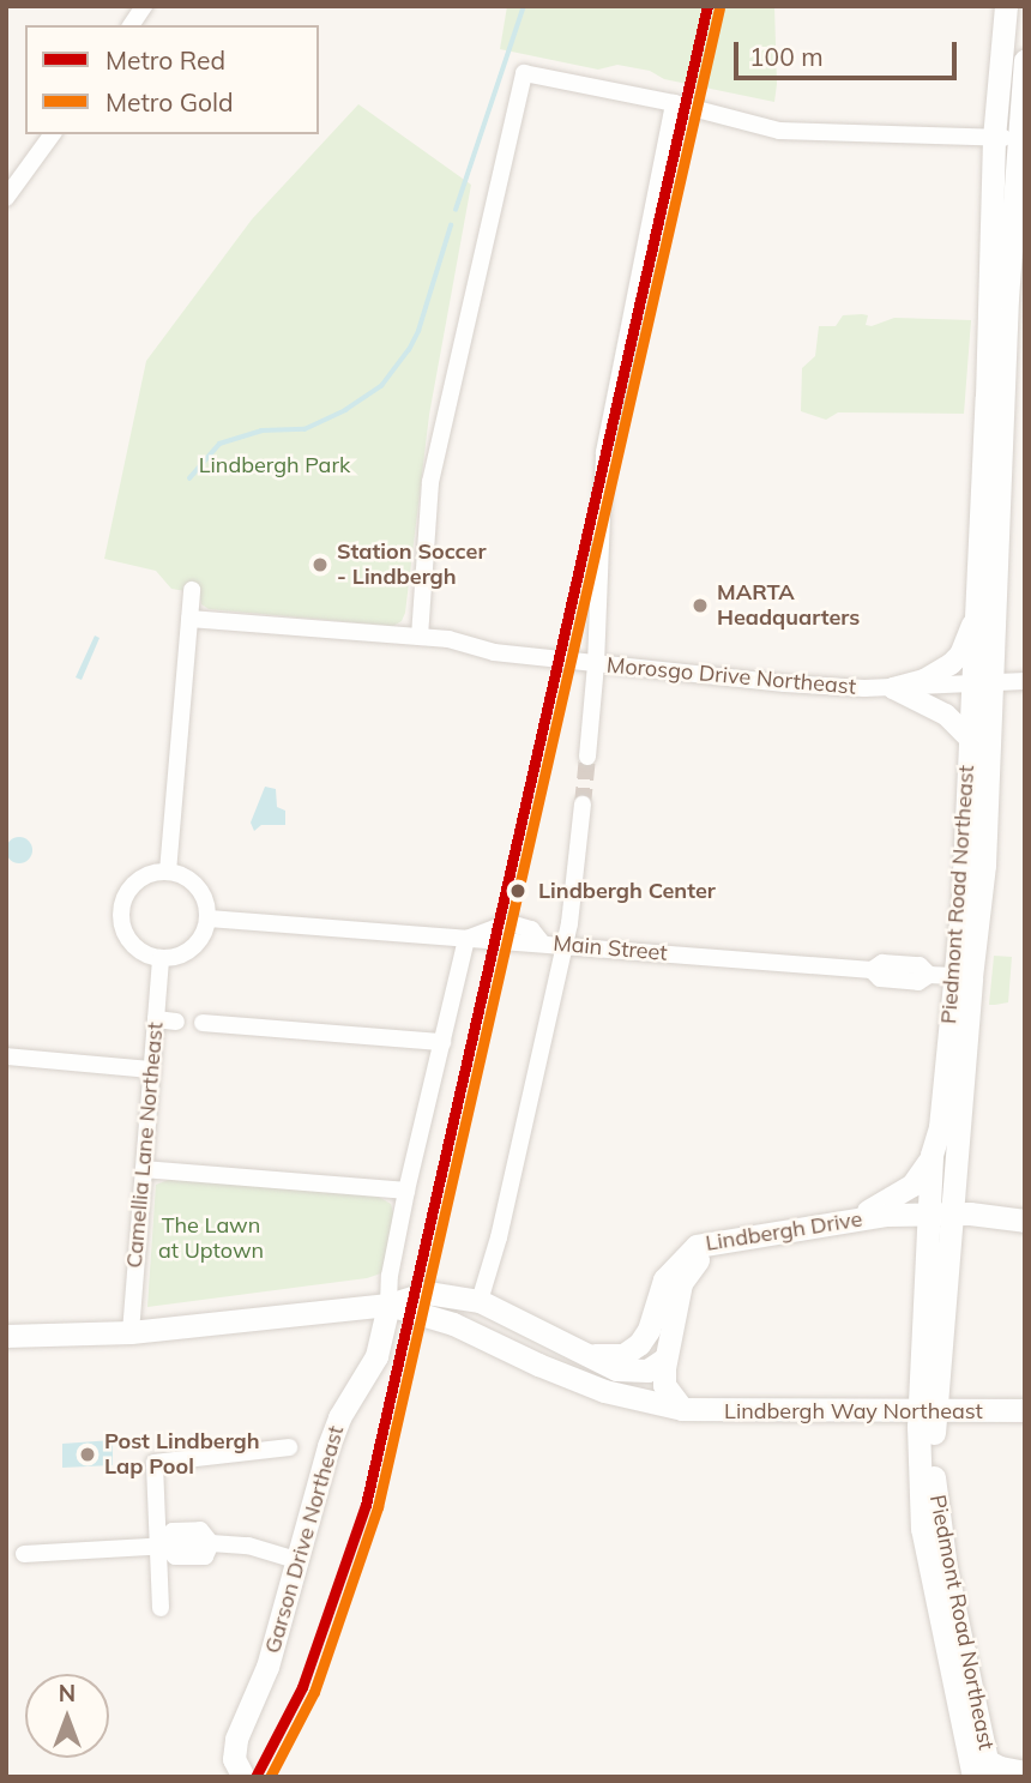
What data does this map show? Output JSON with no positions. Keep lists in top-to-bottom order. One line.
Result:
{"streets":{"main road":["Piedmont Road Northeast","Lindbergh Drive","Lindbergh Way Northeast","Garson Drive Northeast"],"street":["Morosgo Drive Northeast","Main Street","Camellia Lane Northeast"]},"crossings":[["Morosgo Drive Northeast","Piedmont Road Northeast"],["Piedmont Road Northeast","Main Street"],["Piedmont Road Northeast","Lindbergh Drive"],["Piedmont Road Northeast","Lindbergh Way Northeast"],["Camellia Lane Northeast","Lindbergh Drive"],["Lindbergh Drive","Lindbergh Way Northeast"],["Lindbergh Drive","Garson Drive Northeast"]],"parks":["Lindbergh Park","The Lawn at Uptown"],"places":["Station Soccer - Lindbergh","MARTA Headquarters","Lindbergh Center","Post Lindbergh Lap Pool"],"lines":["metro line Red","metro line Gold"],"legend":["Metro Red","Metro Gold"],"scale_bar":"100 m","north":"top"}
